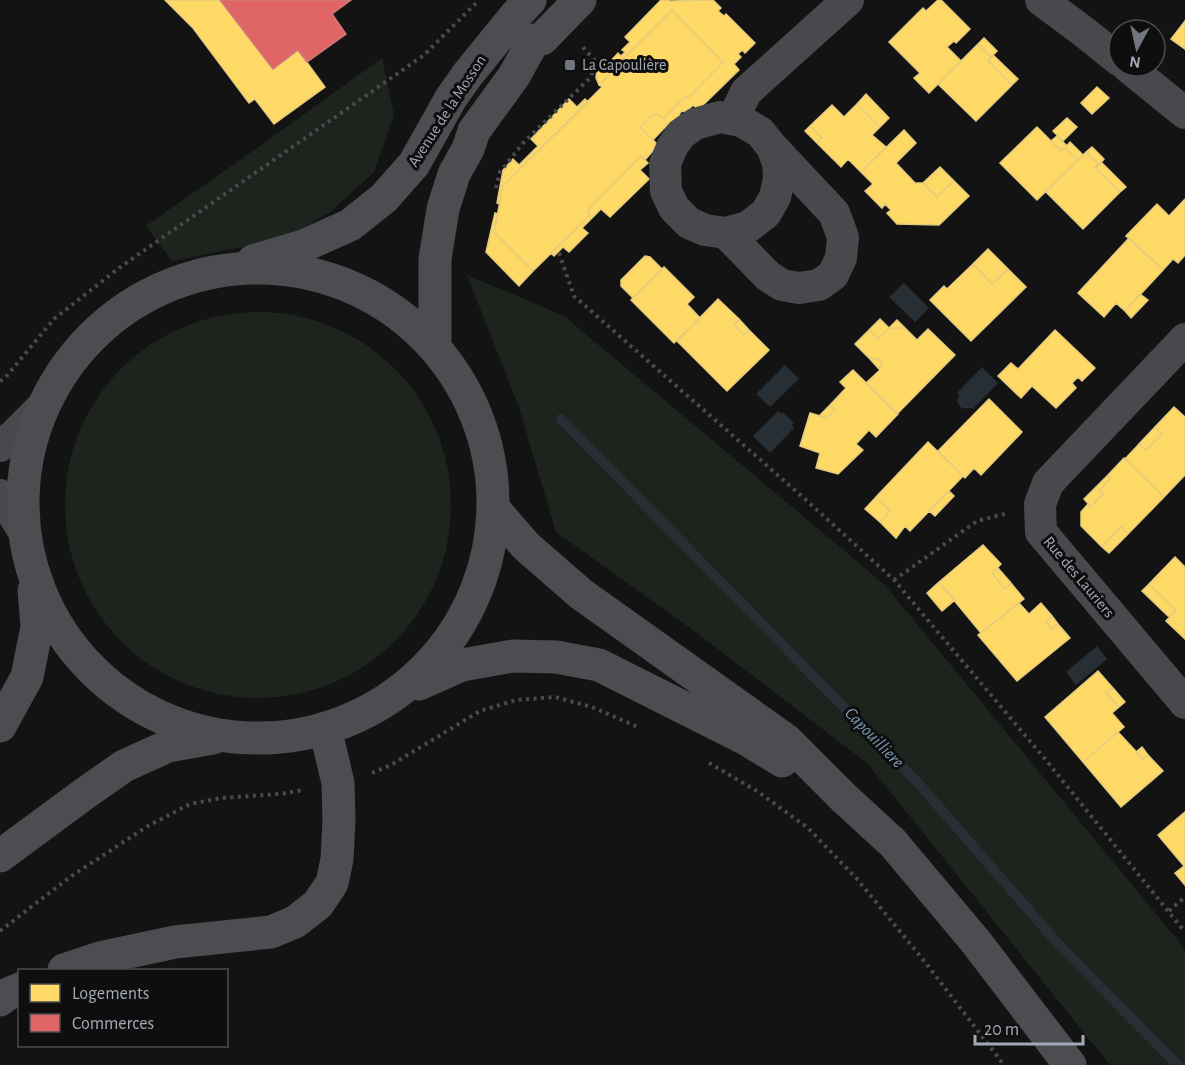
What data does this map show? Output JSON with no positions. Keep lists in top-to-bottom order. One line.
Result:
{"streets":{"main road":["Avenue de la Mosson"],"street":["Rue des Lauriers"]},"water":["Capouilliere"],"places":{"transit":["La Capoulière"]},"legend":["Logements","Commerces"],"scale_bar":"20 m","north":"bottom"}
